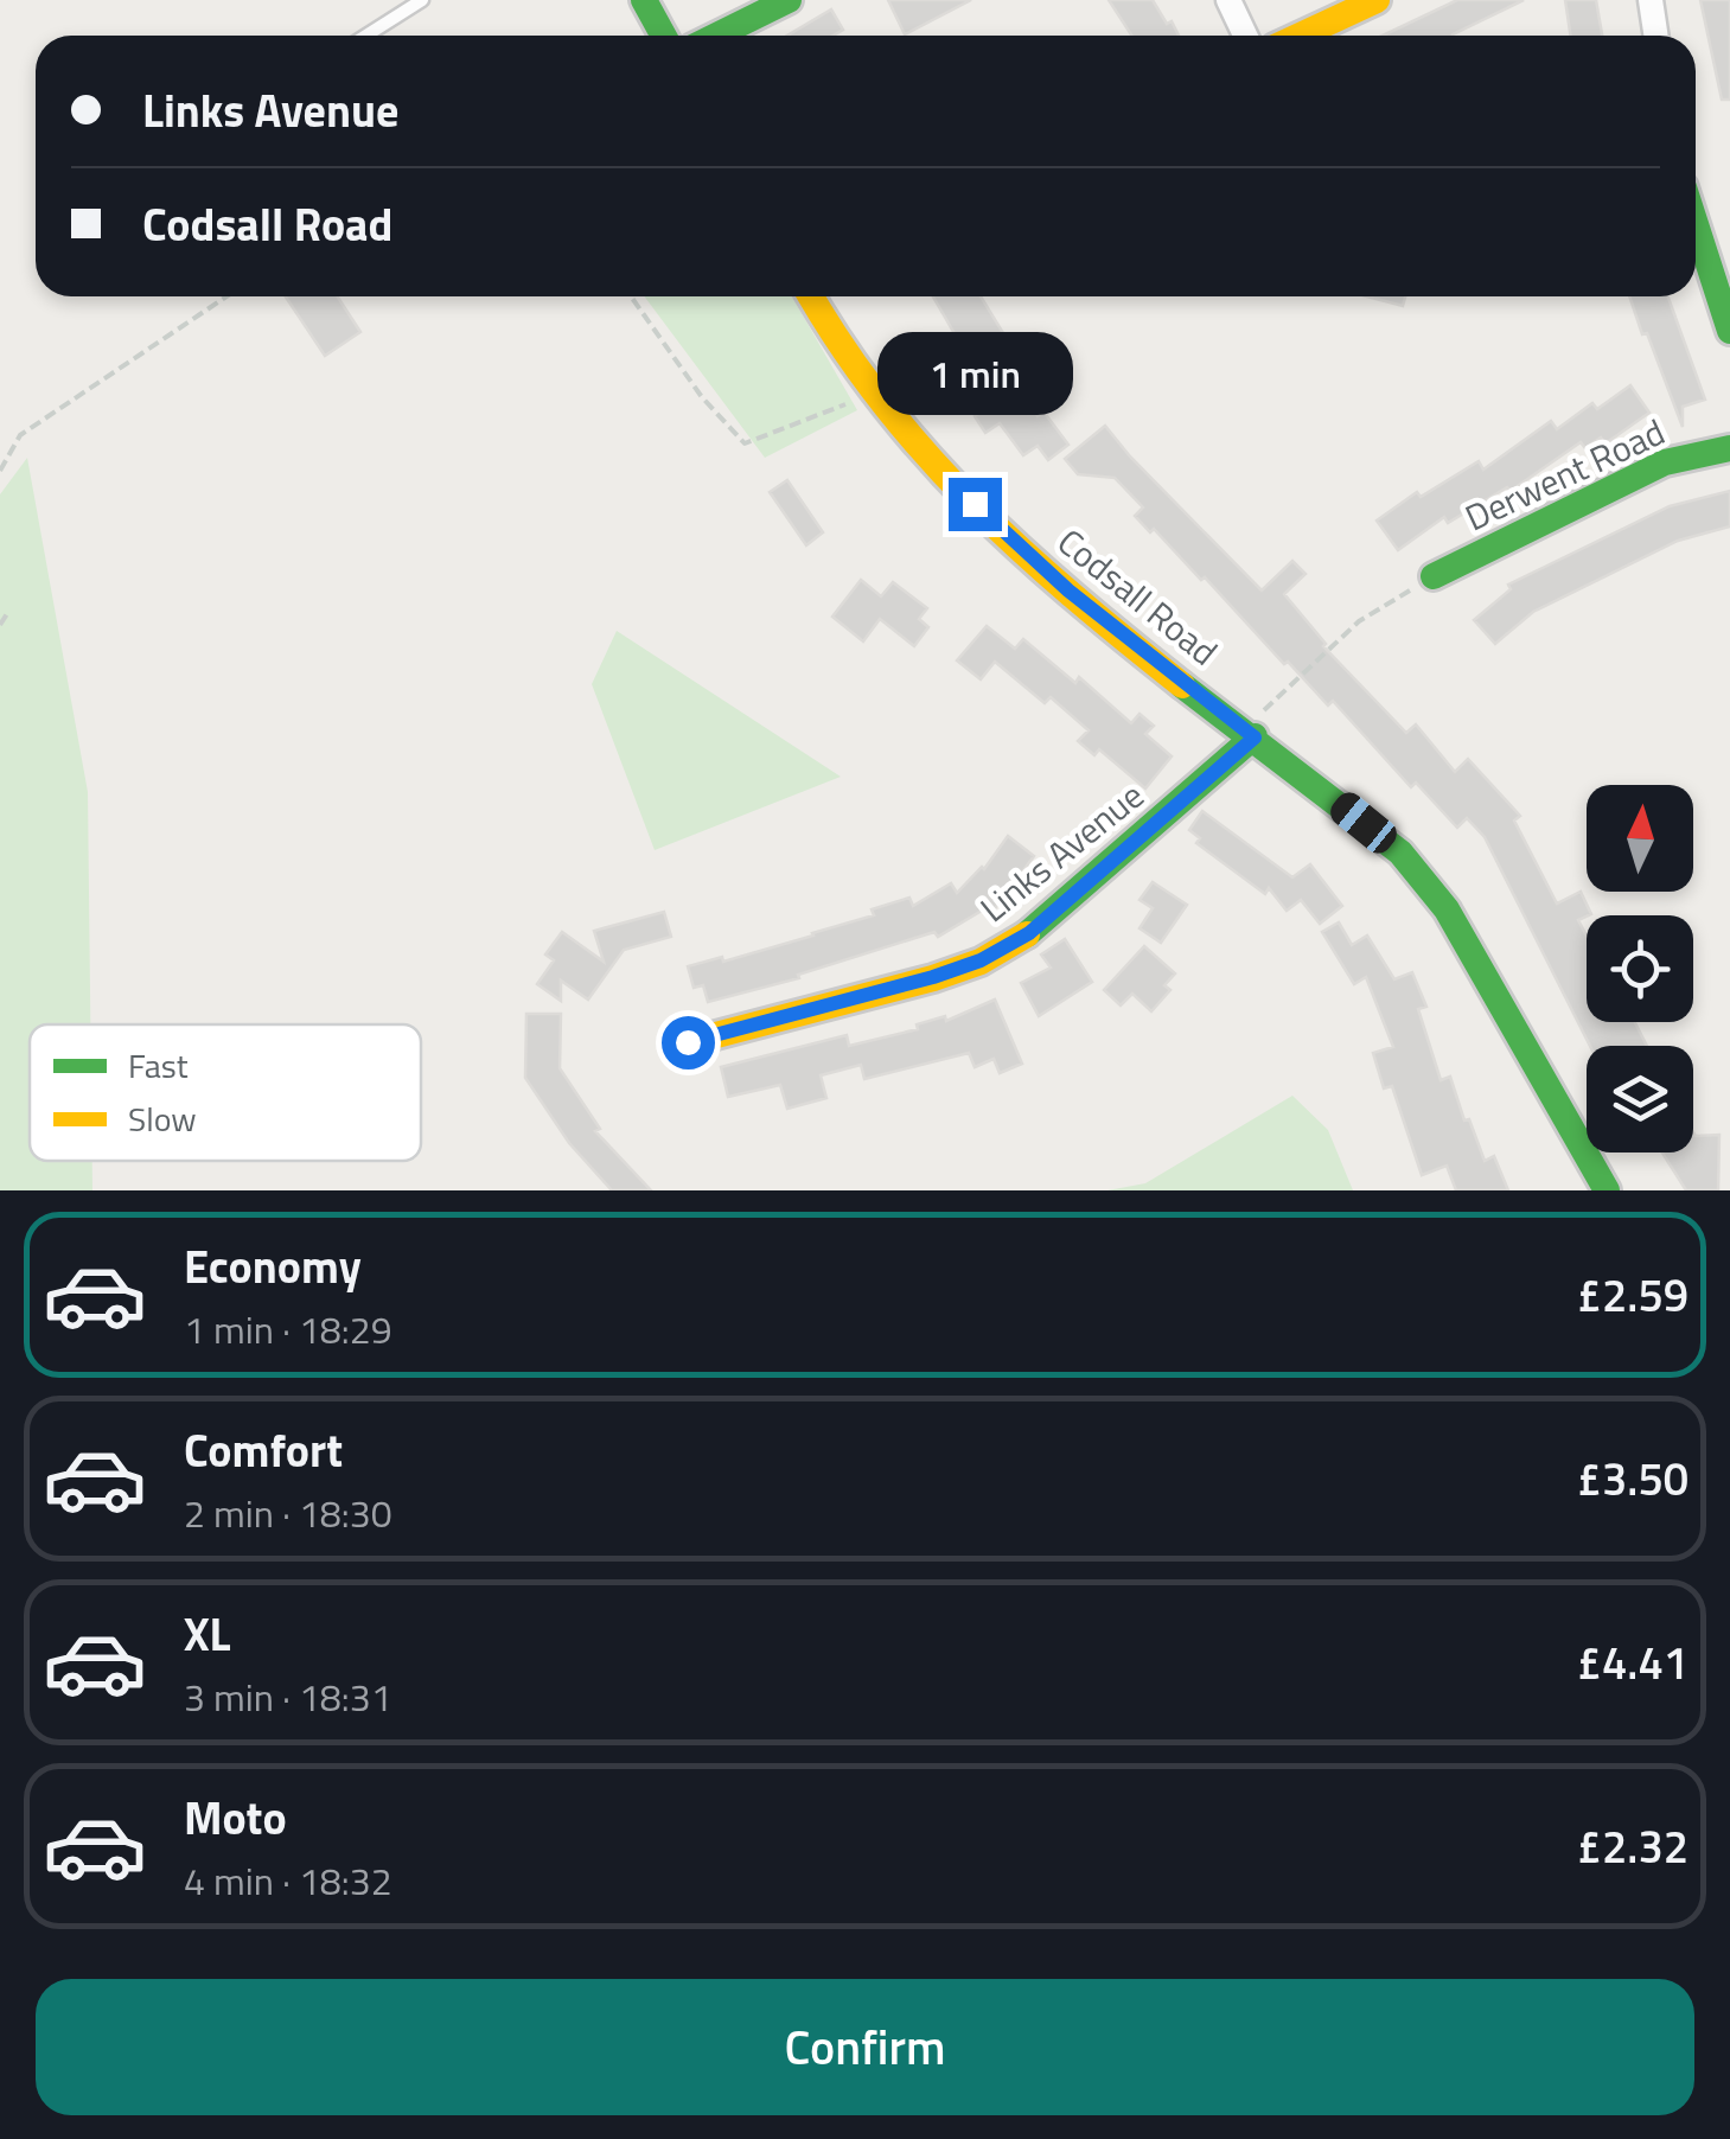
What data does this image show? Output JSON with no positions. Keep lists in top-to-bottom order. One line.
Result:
{"streets":{"street":["Derwent Road","Codsall Road","Links Avenue"]},"crossings":[["Codsall Road","Links Avenue"]],"legend":["Fast","Slow"],"north":"top","page":{"banner":["Links Avenue","Codsall Road"],"bubble":"1 min","list":[{"name":"Economy","note":"1 min · 18:29","value":"£2.59"},{"name":"Comfort","note":"2 min · 18:30","value":"£3.50"},{"name":"XL","note":"3 min · 18:31","value":"£4.41"},{"name":"Moto","note":"4 min · 18:32","value":"£2.32"}],"buttons":"Confirm"}}
